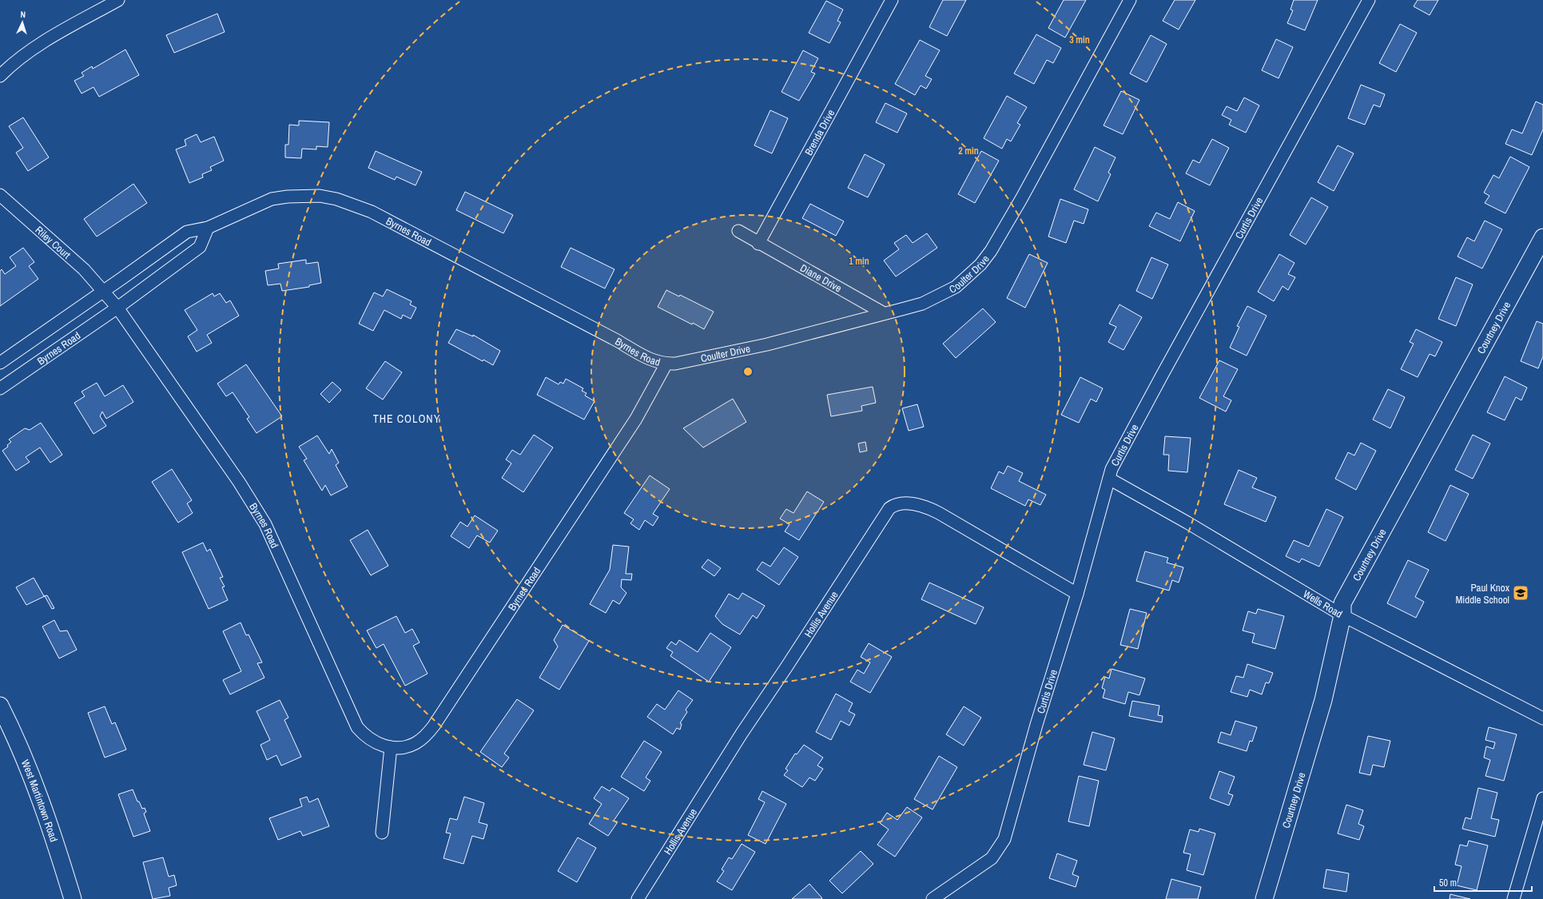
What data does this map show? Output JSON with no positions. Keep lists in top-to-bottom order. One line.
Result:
{"streets":{"street":["Brenda Drive","Curtis Drive","Byrnes Road","Riley Court","Coulter Drive","Diane Drive","Courtney Drive","Wells Road","Hollis Avenue","West Martintown Road"]},"crossings":[["Brenda Drive","Diane Drive"],["Curtis Drive","Wells Road"],["Curtis Drive","Hollis Avenue"],["Byrnes Road","Riley Court"],["Byrnes Road","Coulter Drive"],["Coulter Drive","Diane Drive"],["Courtney Drive","Wells Road"]],"districts":["THE COLONY"],"places":{"school or university":["Paul Knox Middle School"]},"scale_bar":"50 m","north":"top","rings":["3 min","2 min","1 min"]}
